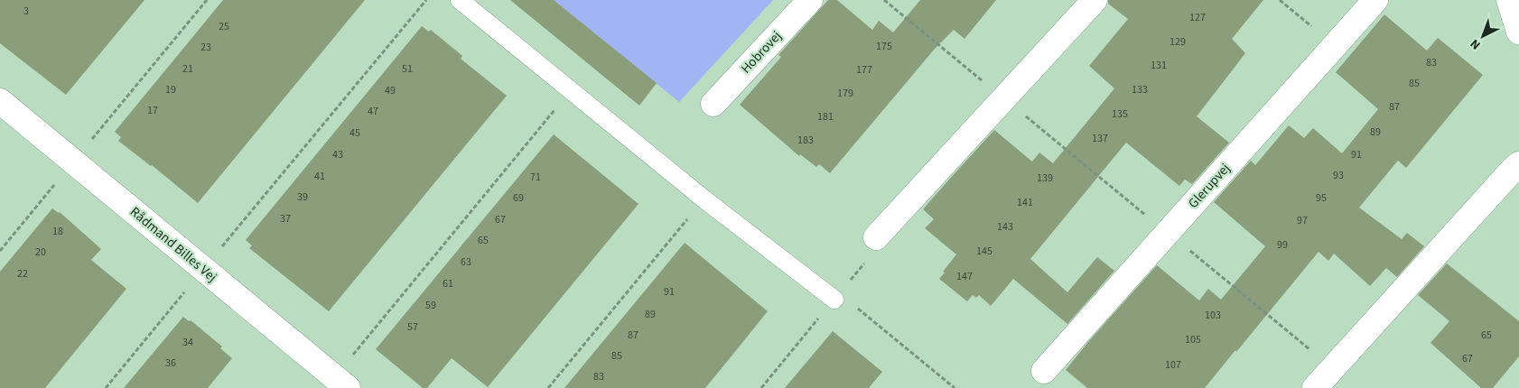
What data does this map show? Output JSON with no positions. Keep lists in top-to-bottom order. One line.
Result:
{"streets":{"street":["Hobrovej","Glerupvej","Rådmand Billes Vej"]},"house_numbers":["3","127","25","129","175","23","83","131","21","51","177","85","19","133","49","179","87","17","47","135","181","89","45","137","183","43","91","93","41","71","139","39","69","95","141","37","67","97","143","18","65","99","145","20","63","22","147","61","91","59","89","103","57","87","65","105","34","85","67","36","107","83"],"north":"bottom left"}
